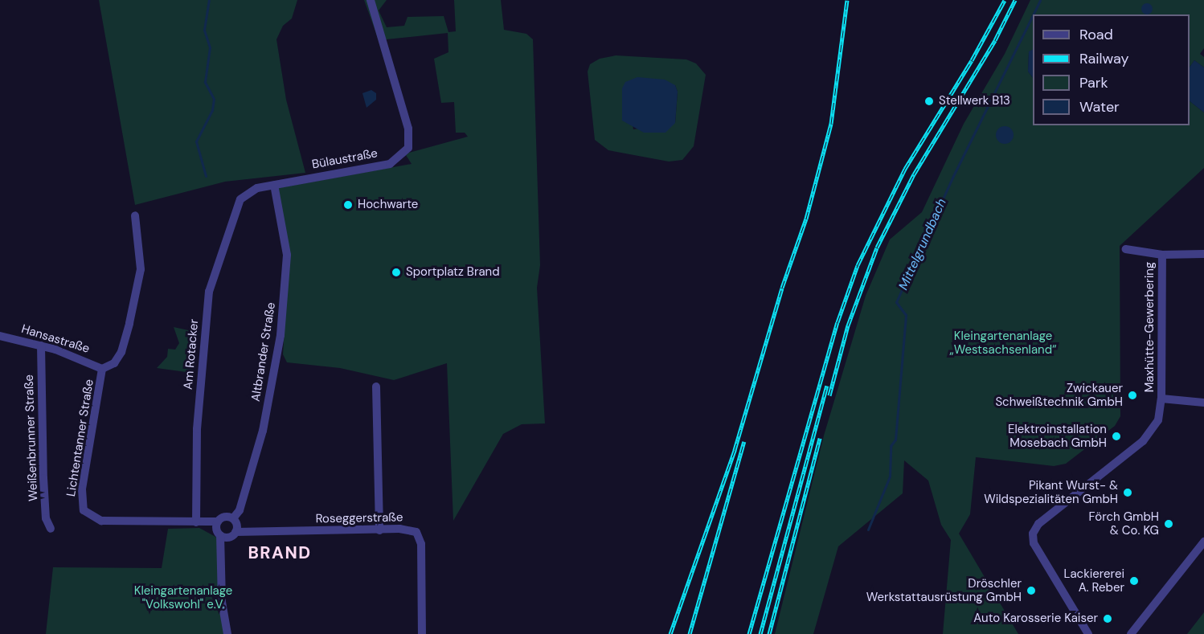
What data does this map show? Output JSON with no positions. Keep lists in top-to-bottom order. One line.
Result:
{"streets":{"street":["Bülaustraße","Maxhütte-Gewerbering","Hansastraße","Altbrander Straße","Am Rotacker","Weißenbrunner Straße","Lichtentanner Straße","Roseggerstraße"]},"crossings":[["Bülaustraße","Altbrander Straße"],["Bülaustraße","Am Rotacker"],["Hansastraße","Weißenbrunner Straße"],["Hansastraße","Lichtentanner Straße"],["Altbrander Straße","Lichtentanner Straße"],["Altbrander Straße","Roseggerstraße"],["Am Rotacker","Lichtentanner Straße"],["Lichtentanner Straße","Roseggerstraße"]],"districts":["BRAND"],"water":["Mittelgrundbach"],"parks":["Kleingartenanlage „Westsachsenland“","Kleingartenanlage \"Volkswohl\" e.V."],"places":["Stellwerk B13","Hochwarte","Sportplatz Brand","Zwickauer Schweißtechnik GmbH","Elektroinstallation Mosebach GmbH","Pikant Wurst- & Wildspezialitäten GmbH","Förch GmbH & Co. KG","Lackiererei A. Reber","Dröschler Werkstattausrüstung GmbH","Auto Karosserie Kaiser"],"legend":["Road","Railway","Park","Water"]}
